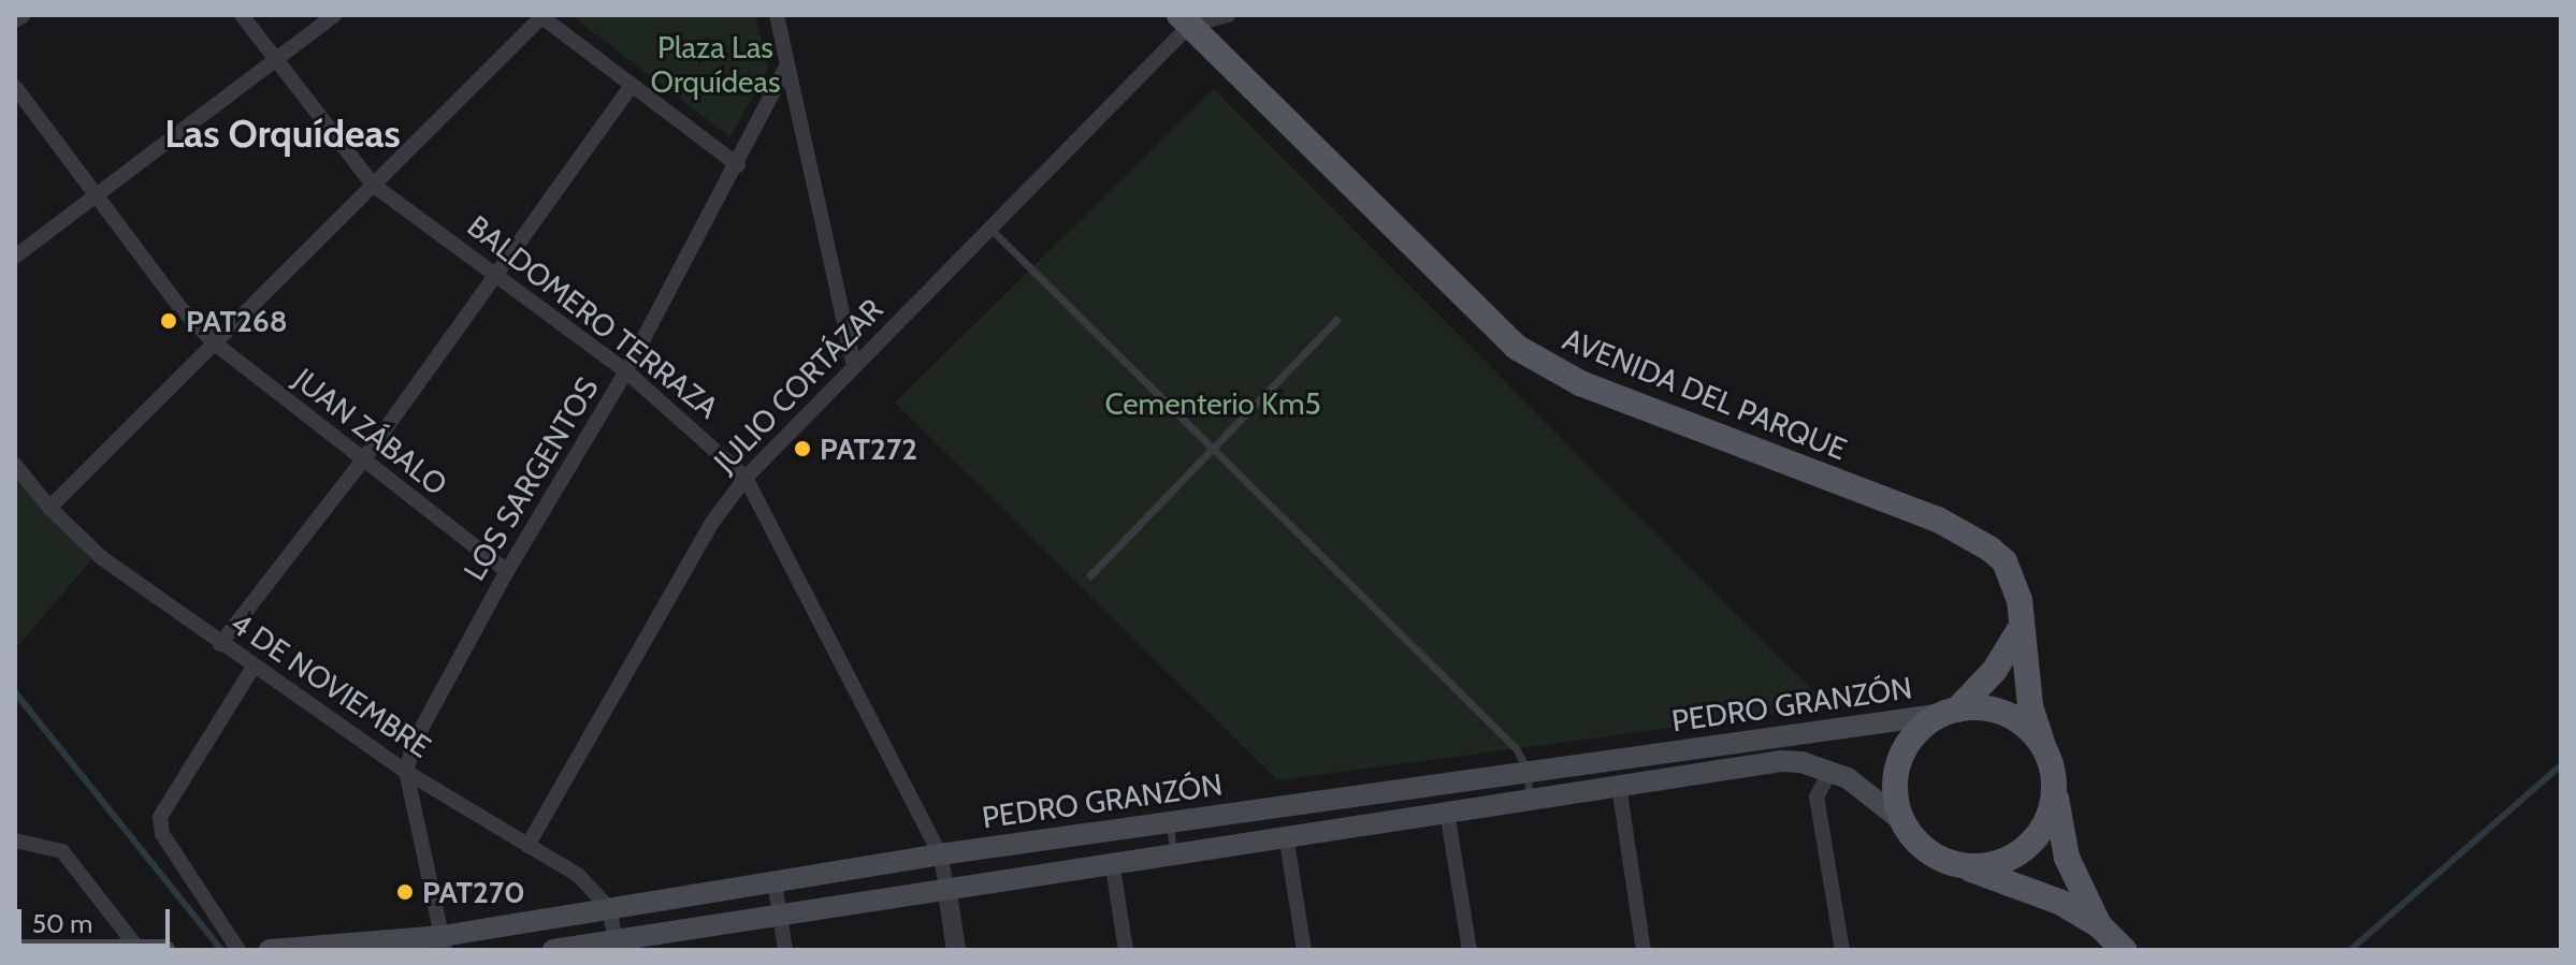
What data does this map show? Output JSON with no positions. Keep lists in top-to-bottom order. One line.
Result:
{"streets":{"main road":["AVENIDA DEL PARQUE","PEDRO GRANZÓN"],"street":["BALDOMERO TERRAZA","JULIO CORTÁZAR","JUAN ZÁBALO","LOS SARGENTOS","4 DE NOVIEMBRE"]},"crossings":[["BALDOMERO TERRAZA","JULIO CORTÁZAR"],["BALDOMERO TERRAZA","LOS SARGENTOS"],["BALDOMERO TERRAZA","PEDRO GRANZÓN"],["JULIO CORTÁZAR","AVENIDA DEL PARQUE"],["JULIO CORTÁZAR","4 DE NOVIEMBRE"],["AVENIDA DEL PARQUE","PEDRO GRANZÓN"],["JUAN ZÁBALO","LOS SARGENTOS"],["LOS SARGENTOS","4 DE NOVIEMBRE"],["4 DE NOVIEMBRE","PEDRO GRANZÓN"]],"districts":["Las Orquídeas"],"parks":["Plaza Las Orquídeas","Cementerio Km5"],"places":["PAT268","PAT272","PAT270"],"scale_bar":"50 m"}
